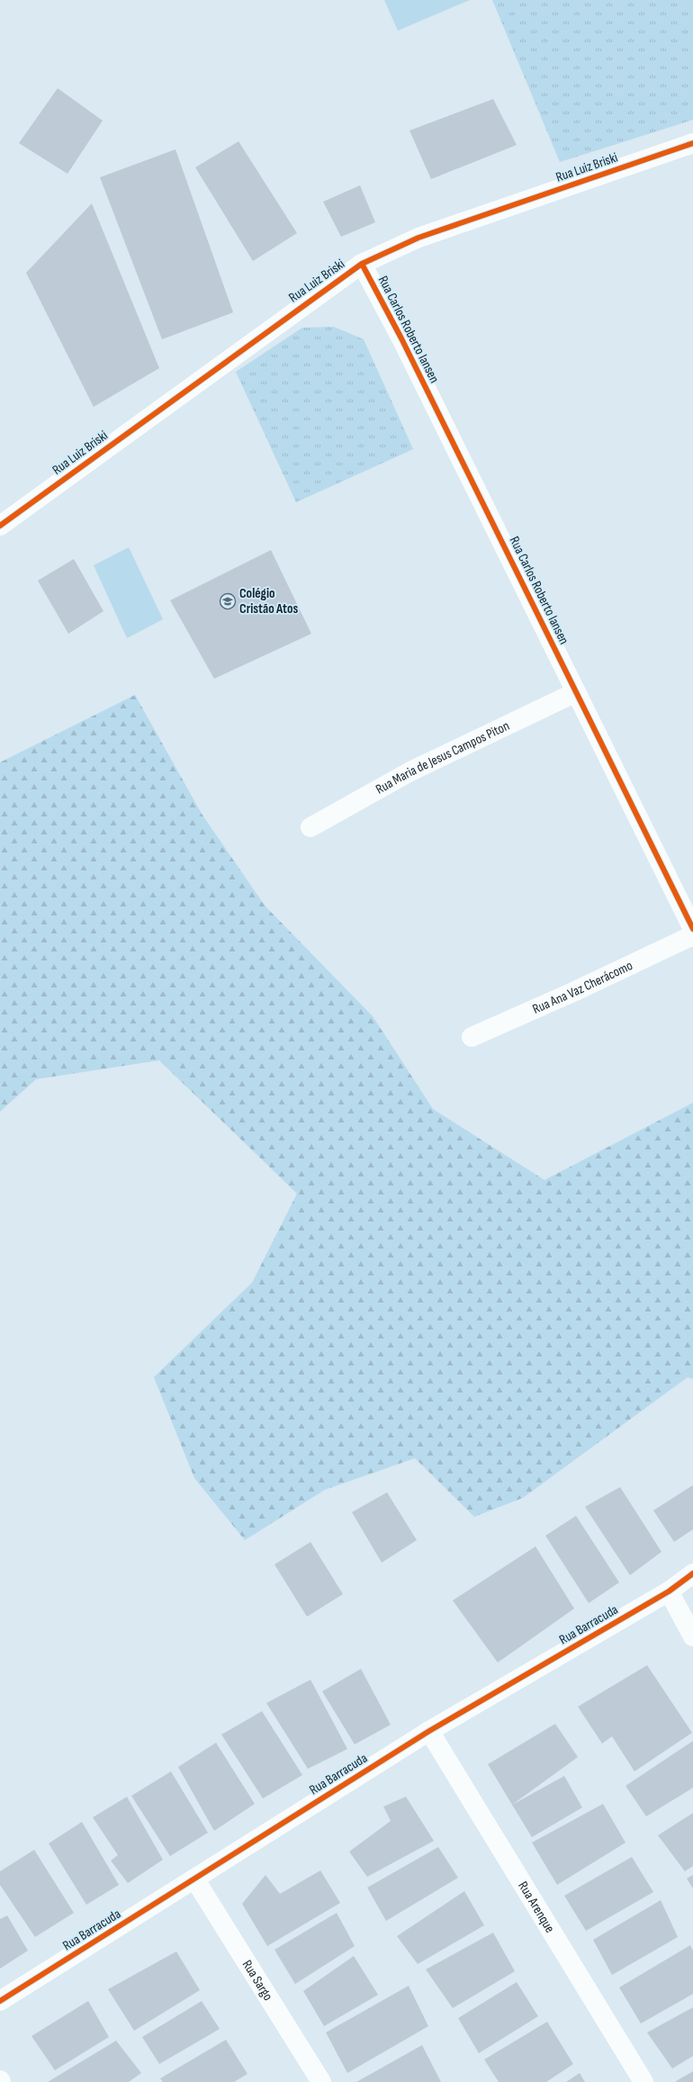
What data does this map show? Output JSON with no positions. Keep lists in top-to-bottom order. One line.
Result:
{"streets":{"street":["Rua Luiz Briski","Rua Carlos Roberto Iansen","Rua Maria de Jesus Campos Piton","Rua Ana Vaz Cherácomo","Rua Barracuda","Rua Arenque","Rua Sargo"]},"crossings":[["Rua Luiz Briski","Rua Carlos Roberto Iansen"],["Rua Carlos Roberto Iansen","Rua Maria de Jesus Campos Piton"],["Rua Barracuda","Rua Arenque"],["Rua Barracuda","Rua Sargo"]],"places":{"school or university":["Colégio Cristão Atos"]}}
